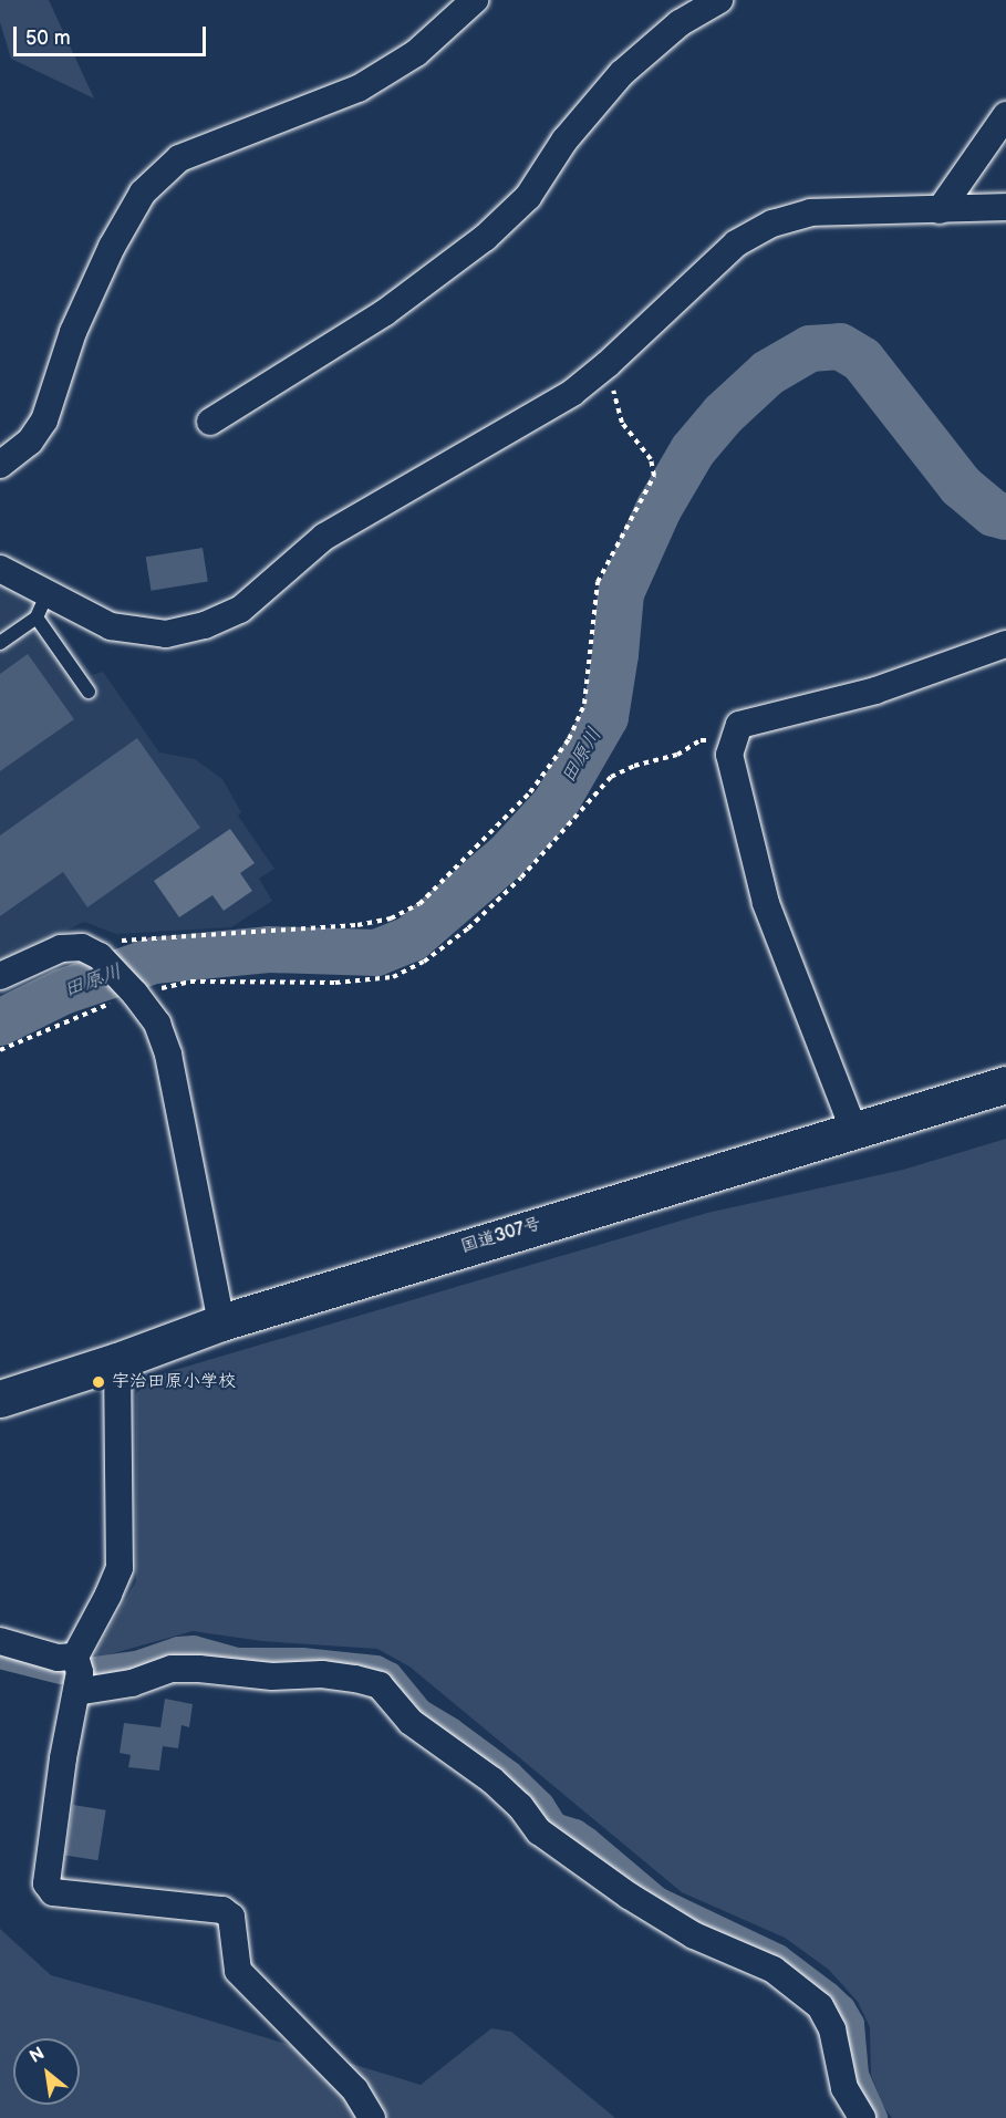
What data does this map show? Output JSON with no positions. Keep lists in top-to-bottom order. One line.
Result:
{"streets":{"highway":["国道307号"]},"water":["田原川"],"places":["宇治田原小学校"],"scale_bar":"50 m","north":"top left"}
